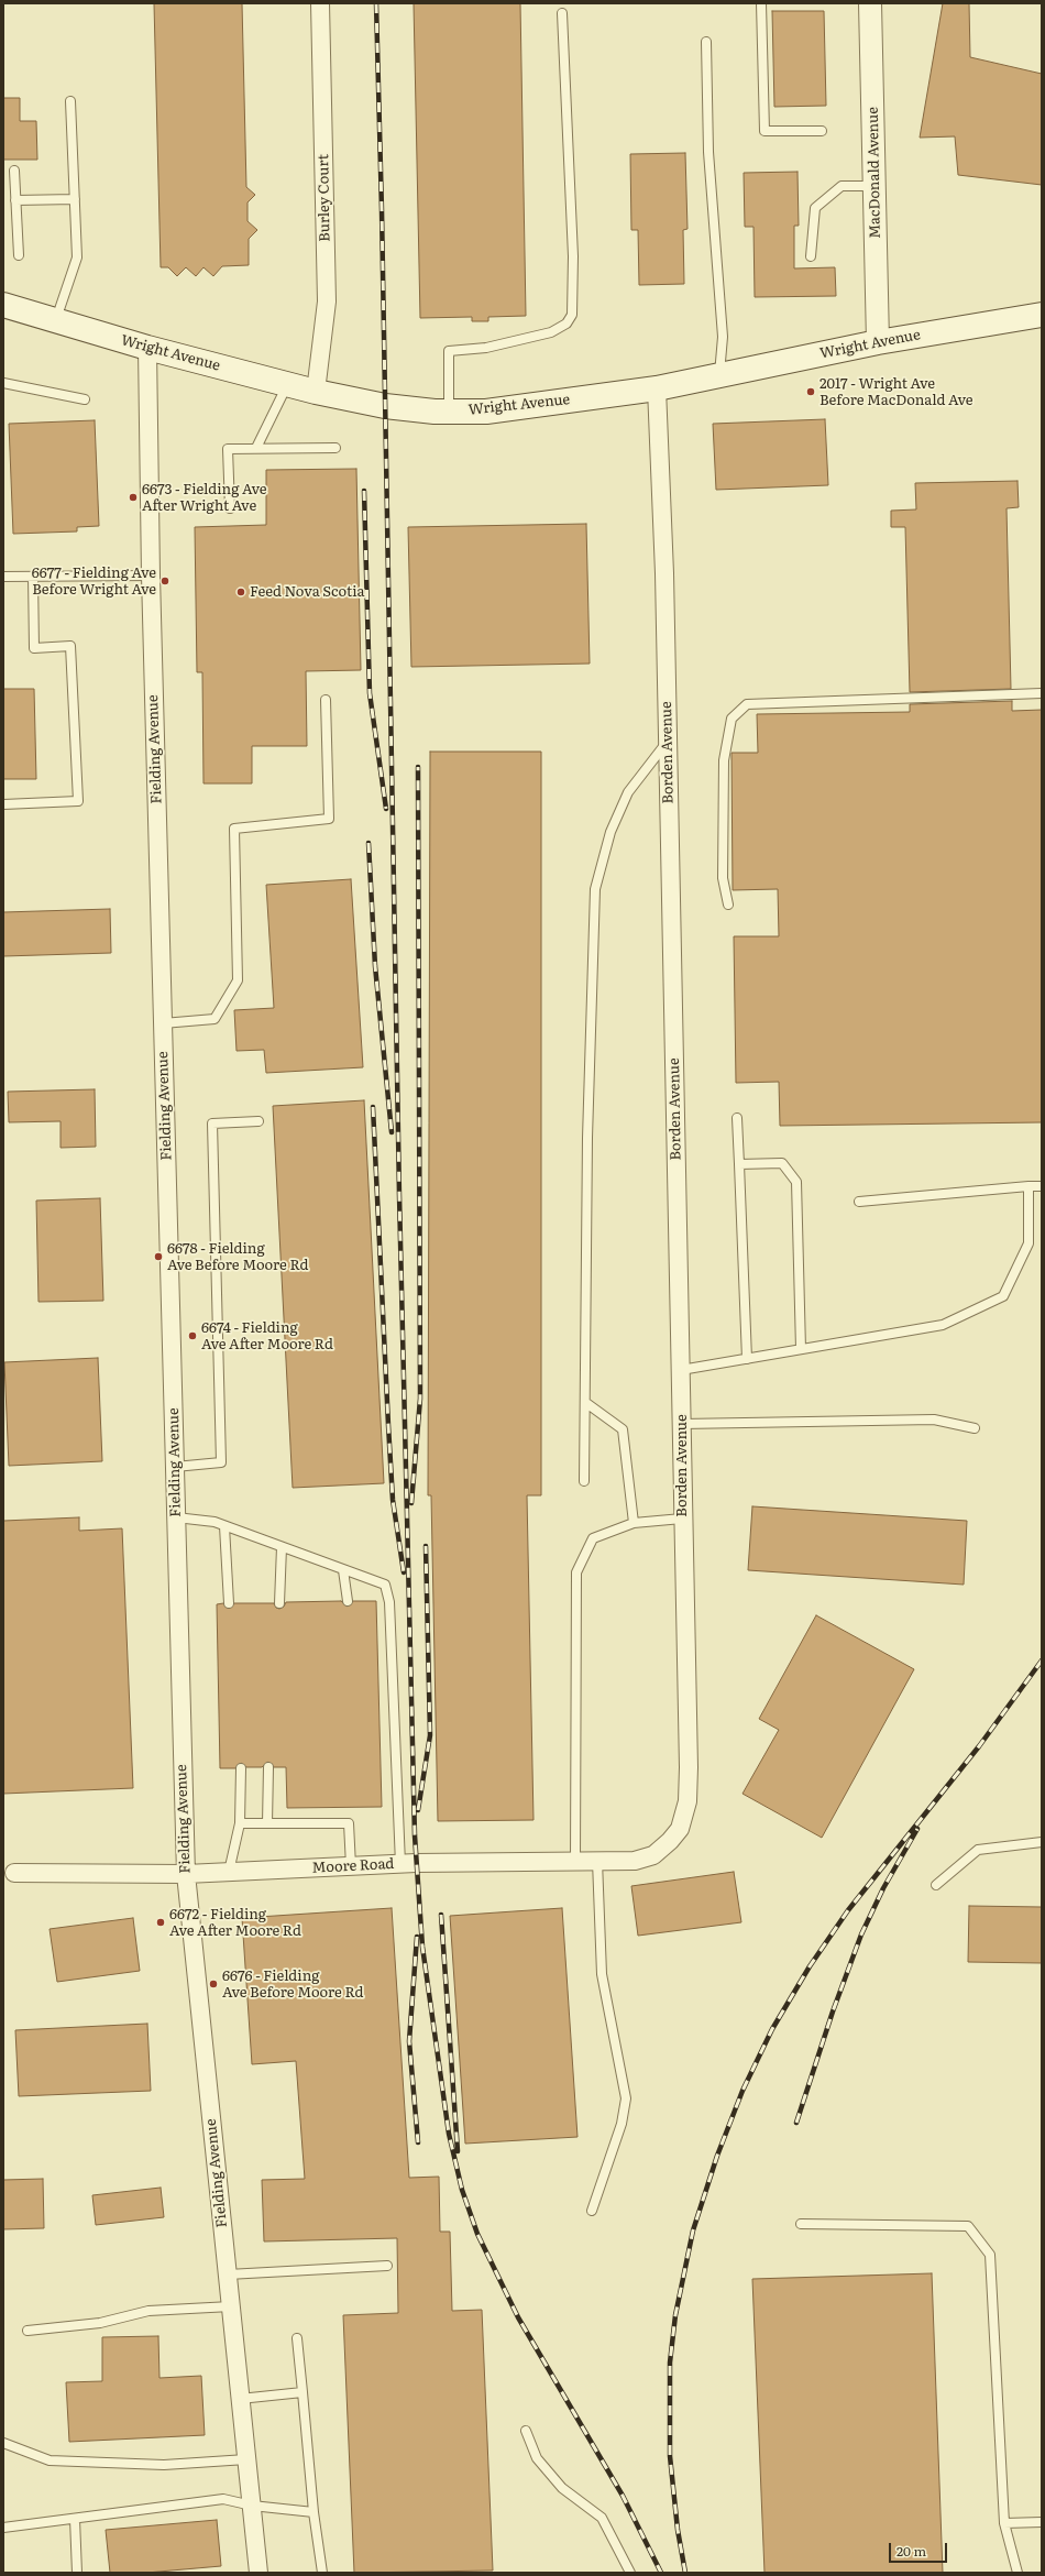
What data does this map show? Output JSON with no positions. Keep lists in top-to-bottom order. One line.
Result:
{"streets":{"main road":["Wright Avenue"],"street":["MacDonald Avenue","Burley Court","Fielding Avenue","Borden Avenue","Moore Road"]},"crossings":[["MacDonald Avenue","Wright Avenue"],["Burley Court","Wright Avenue"],["Wright Avenue","Fielding Avenue"],["Wright Avenue","Borden Avenue"],["Fielding Avenue","Moore Road"],["Borden Avenue","Moore Road"]],"places":["2017 - Wright Ave Before MacDonald Ave","6673 - Fielding Ave After Wright Ave","6677 - Fielding Ave Before Wright Ave","Feed Nova Scotia","6678 - Fielding Ave Before Moore Rd","6674 - Fielding Ave After Moore Rd","6672 - Fielding Ave After Moore Rd","6676 - Fielding Ave Before Moore Rd"],"scale_bar":"20 m"}
